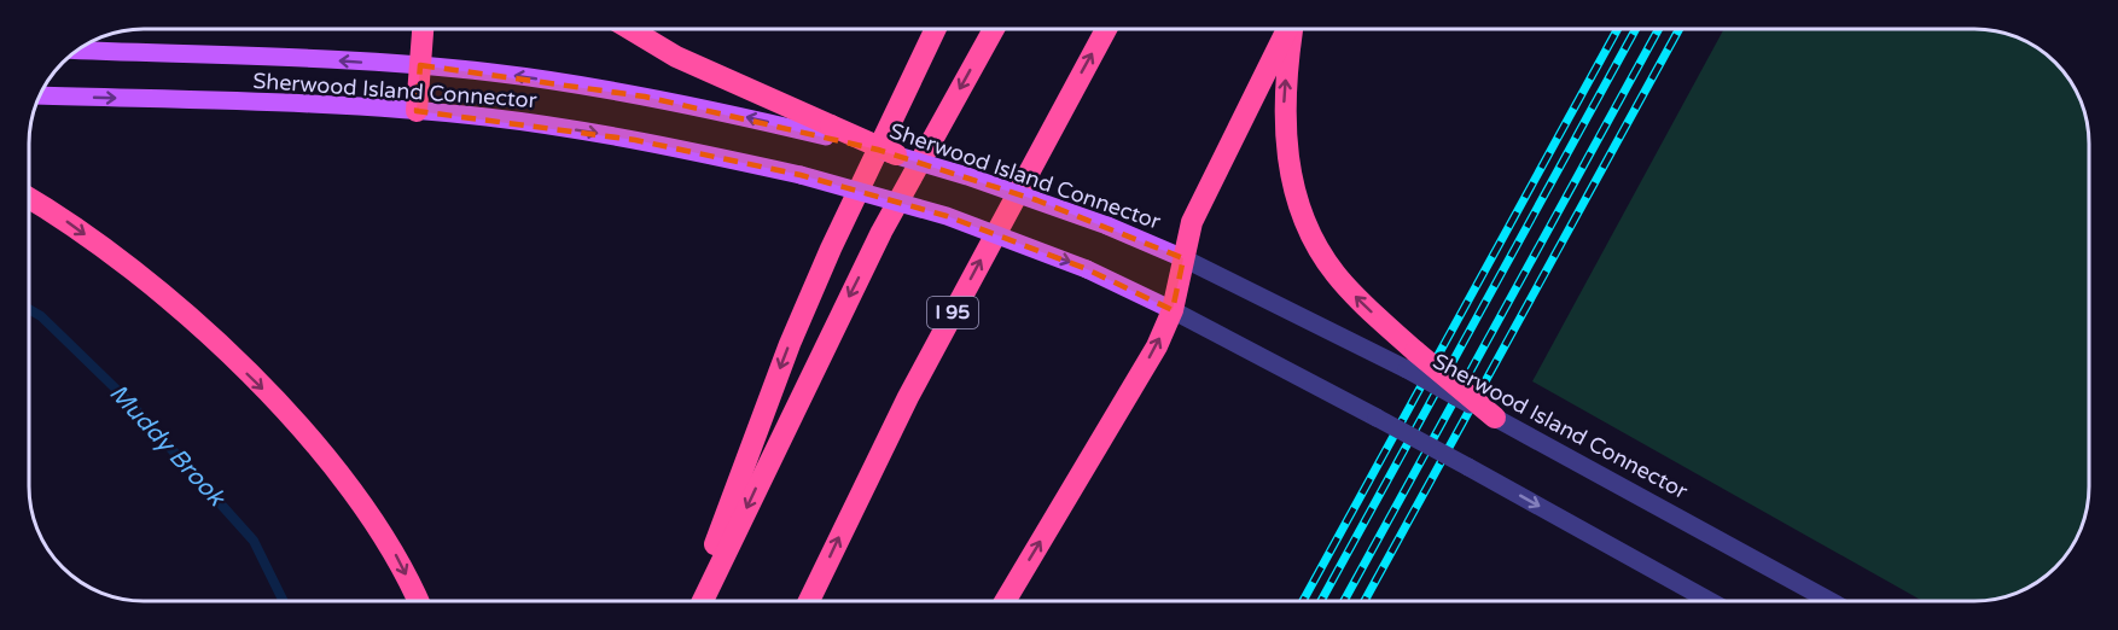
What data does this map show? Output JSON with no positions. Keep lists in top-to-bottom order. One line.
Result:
{"streets":{"highway":["I 95"],"main road":["Sherwood Island Connector"]},"water":["Muddy Brook"]}
